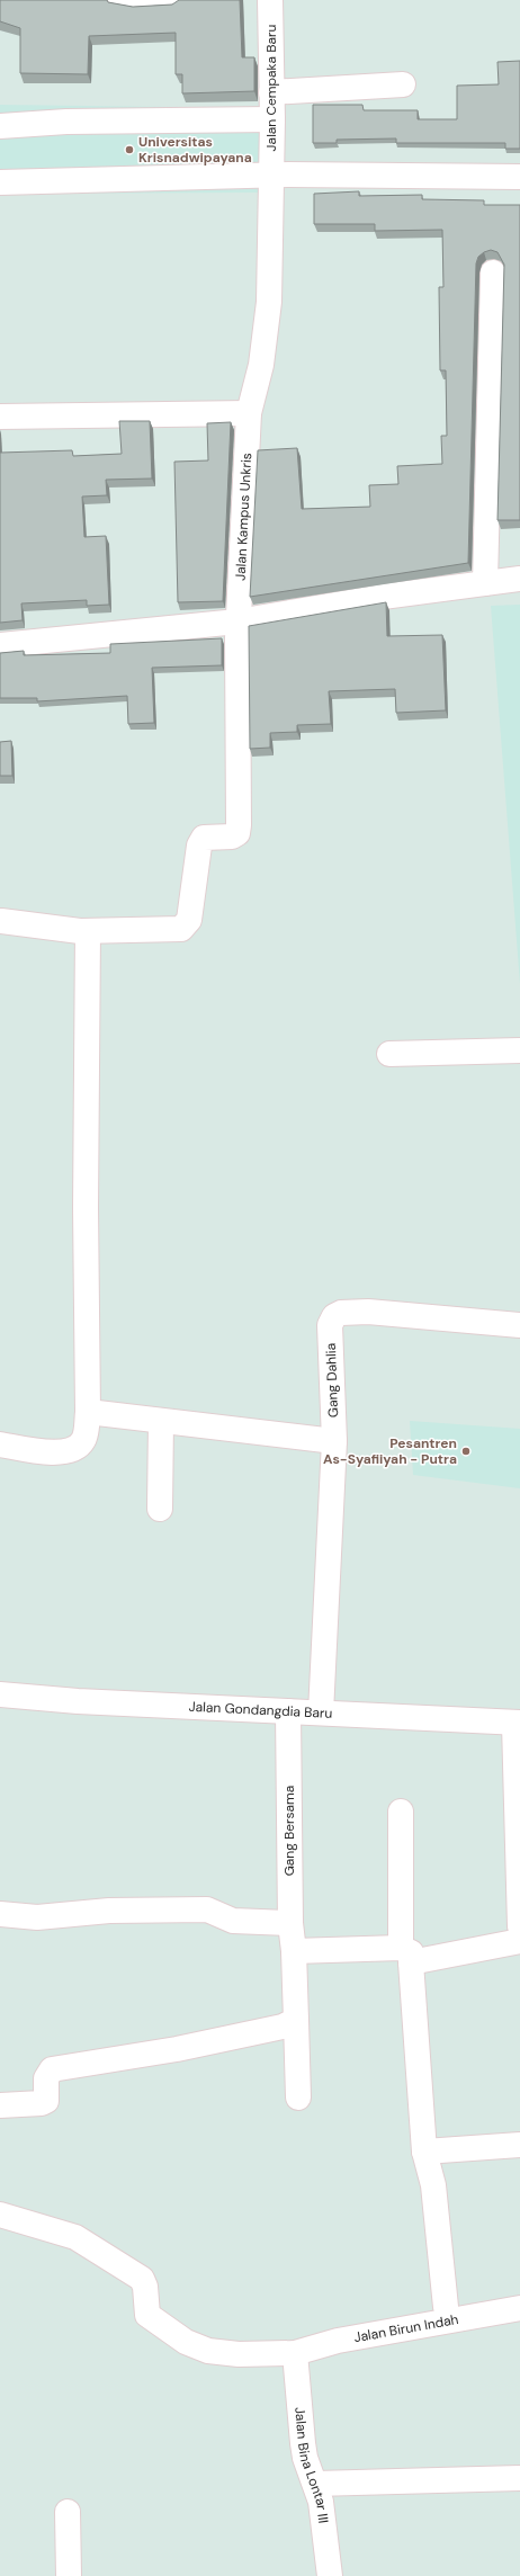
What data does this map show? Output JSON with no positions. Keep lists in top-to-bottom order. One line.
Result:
{"streets":{"street":["Jalan Cempaka Baru","Jalan Kampus Unkris","Gang Dahlia","Jalan Gondangdia Baru","Gang Bersama","Jalan Birun Indah","Jalan Bina Lontar III"]},"crossings":[["Jalan Cempaka Baru","Jalan Kampus Unkris"],["Gang Dahlia","Jalan Gondangdia Baru"],["Jalan Gondangdia Baru","Gang Bersama"],["Jalan Birun Indah","Jalan Bina Lontar III"]],"places":["Universitas Krisnadwipayana","Pesantren As-Syafiiyah - Putra"]}
